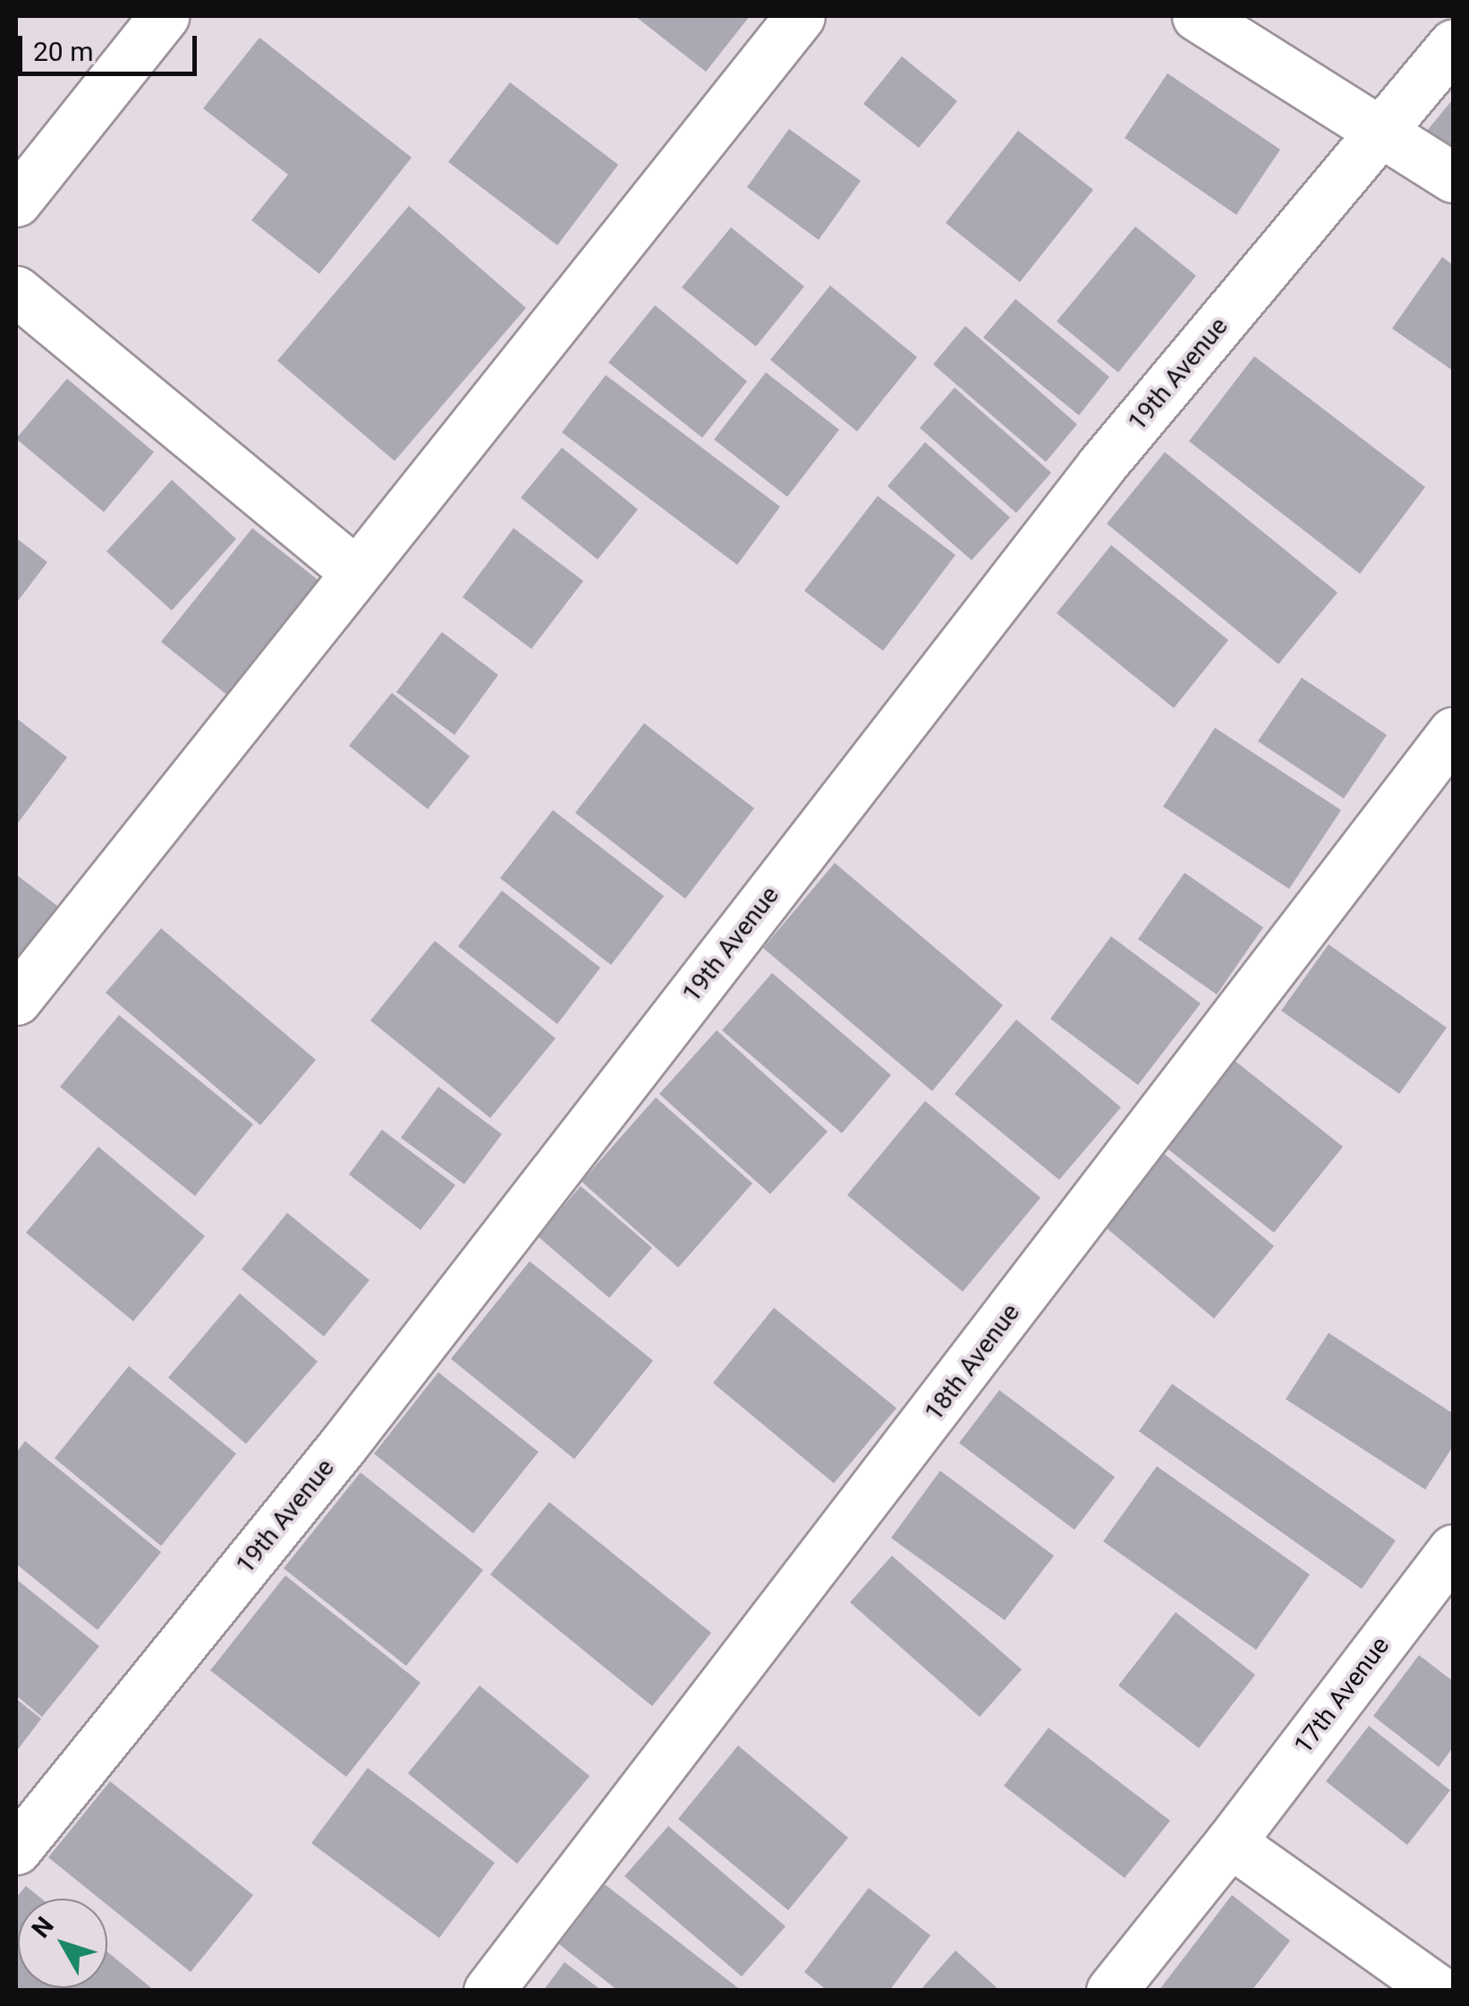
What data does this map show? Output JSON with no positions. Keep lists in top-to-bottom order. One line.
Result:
{"streets":{"street":["19th Avenue","18th Avenue","17th Avenue"]},"scale_bar":"20 m","north":"top left"}
